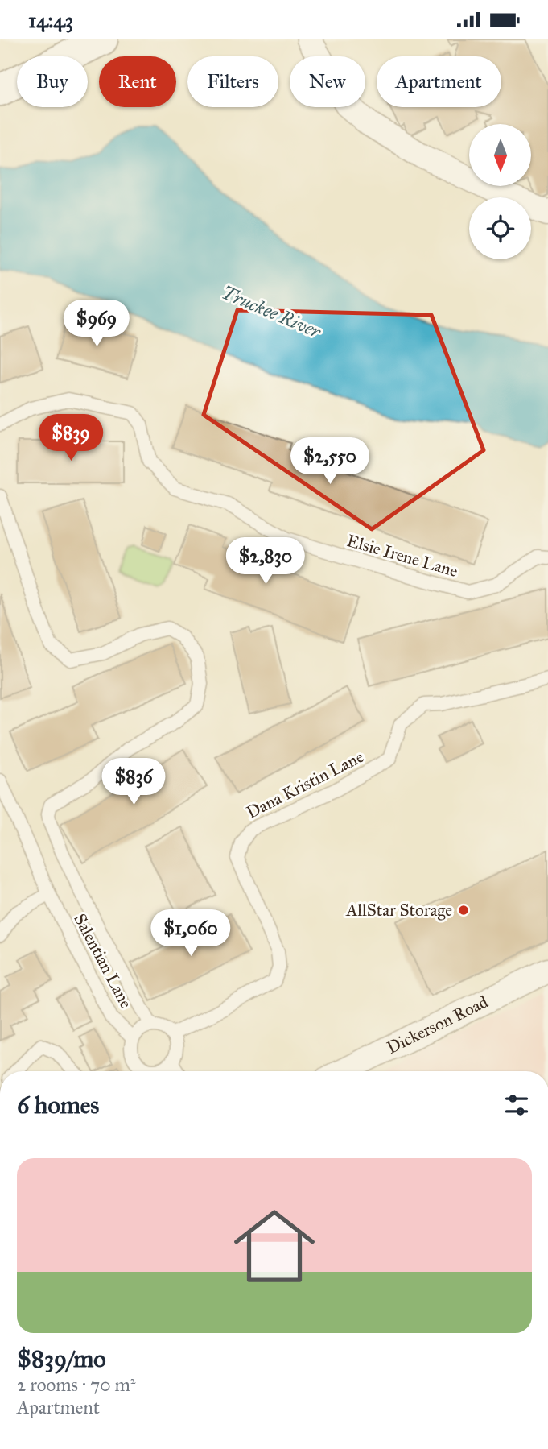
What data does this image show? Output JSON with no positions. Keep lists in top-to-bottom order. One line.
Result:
{"streets":{"street":["Dickerson Road"],"lane":["Elsie Irene Lane","Dana Kristin Lane","Salentian Lane"]},"water":["Truckee River"],"places":["AllStar Storage"],"north":"bottom","page":{"status":"14:43","chip":["Buy","Rent","Filters","New","Apartment"],"price":["$969","$839","$2,550","$2,830","$836","$1,060"],"heading":"6 homes","list":[{"name":"$839/mo","note":"2 rooms · 70 m² · Apartment"}]}}
